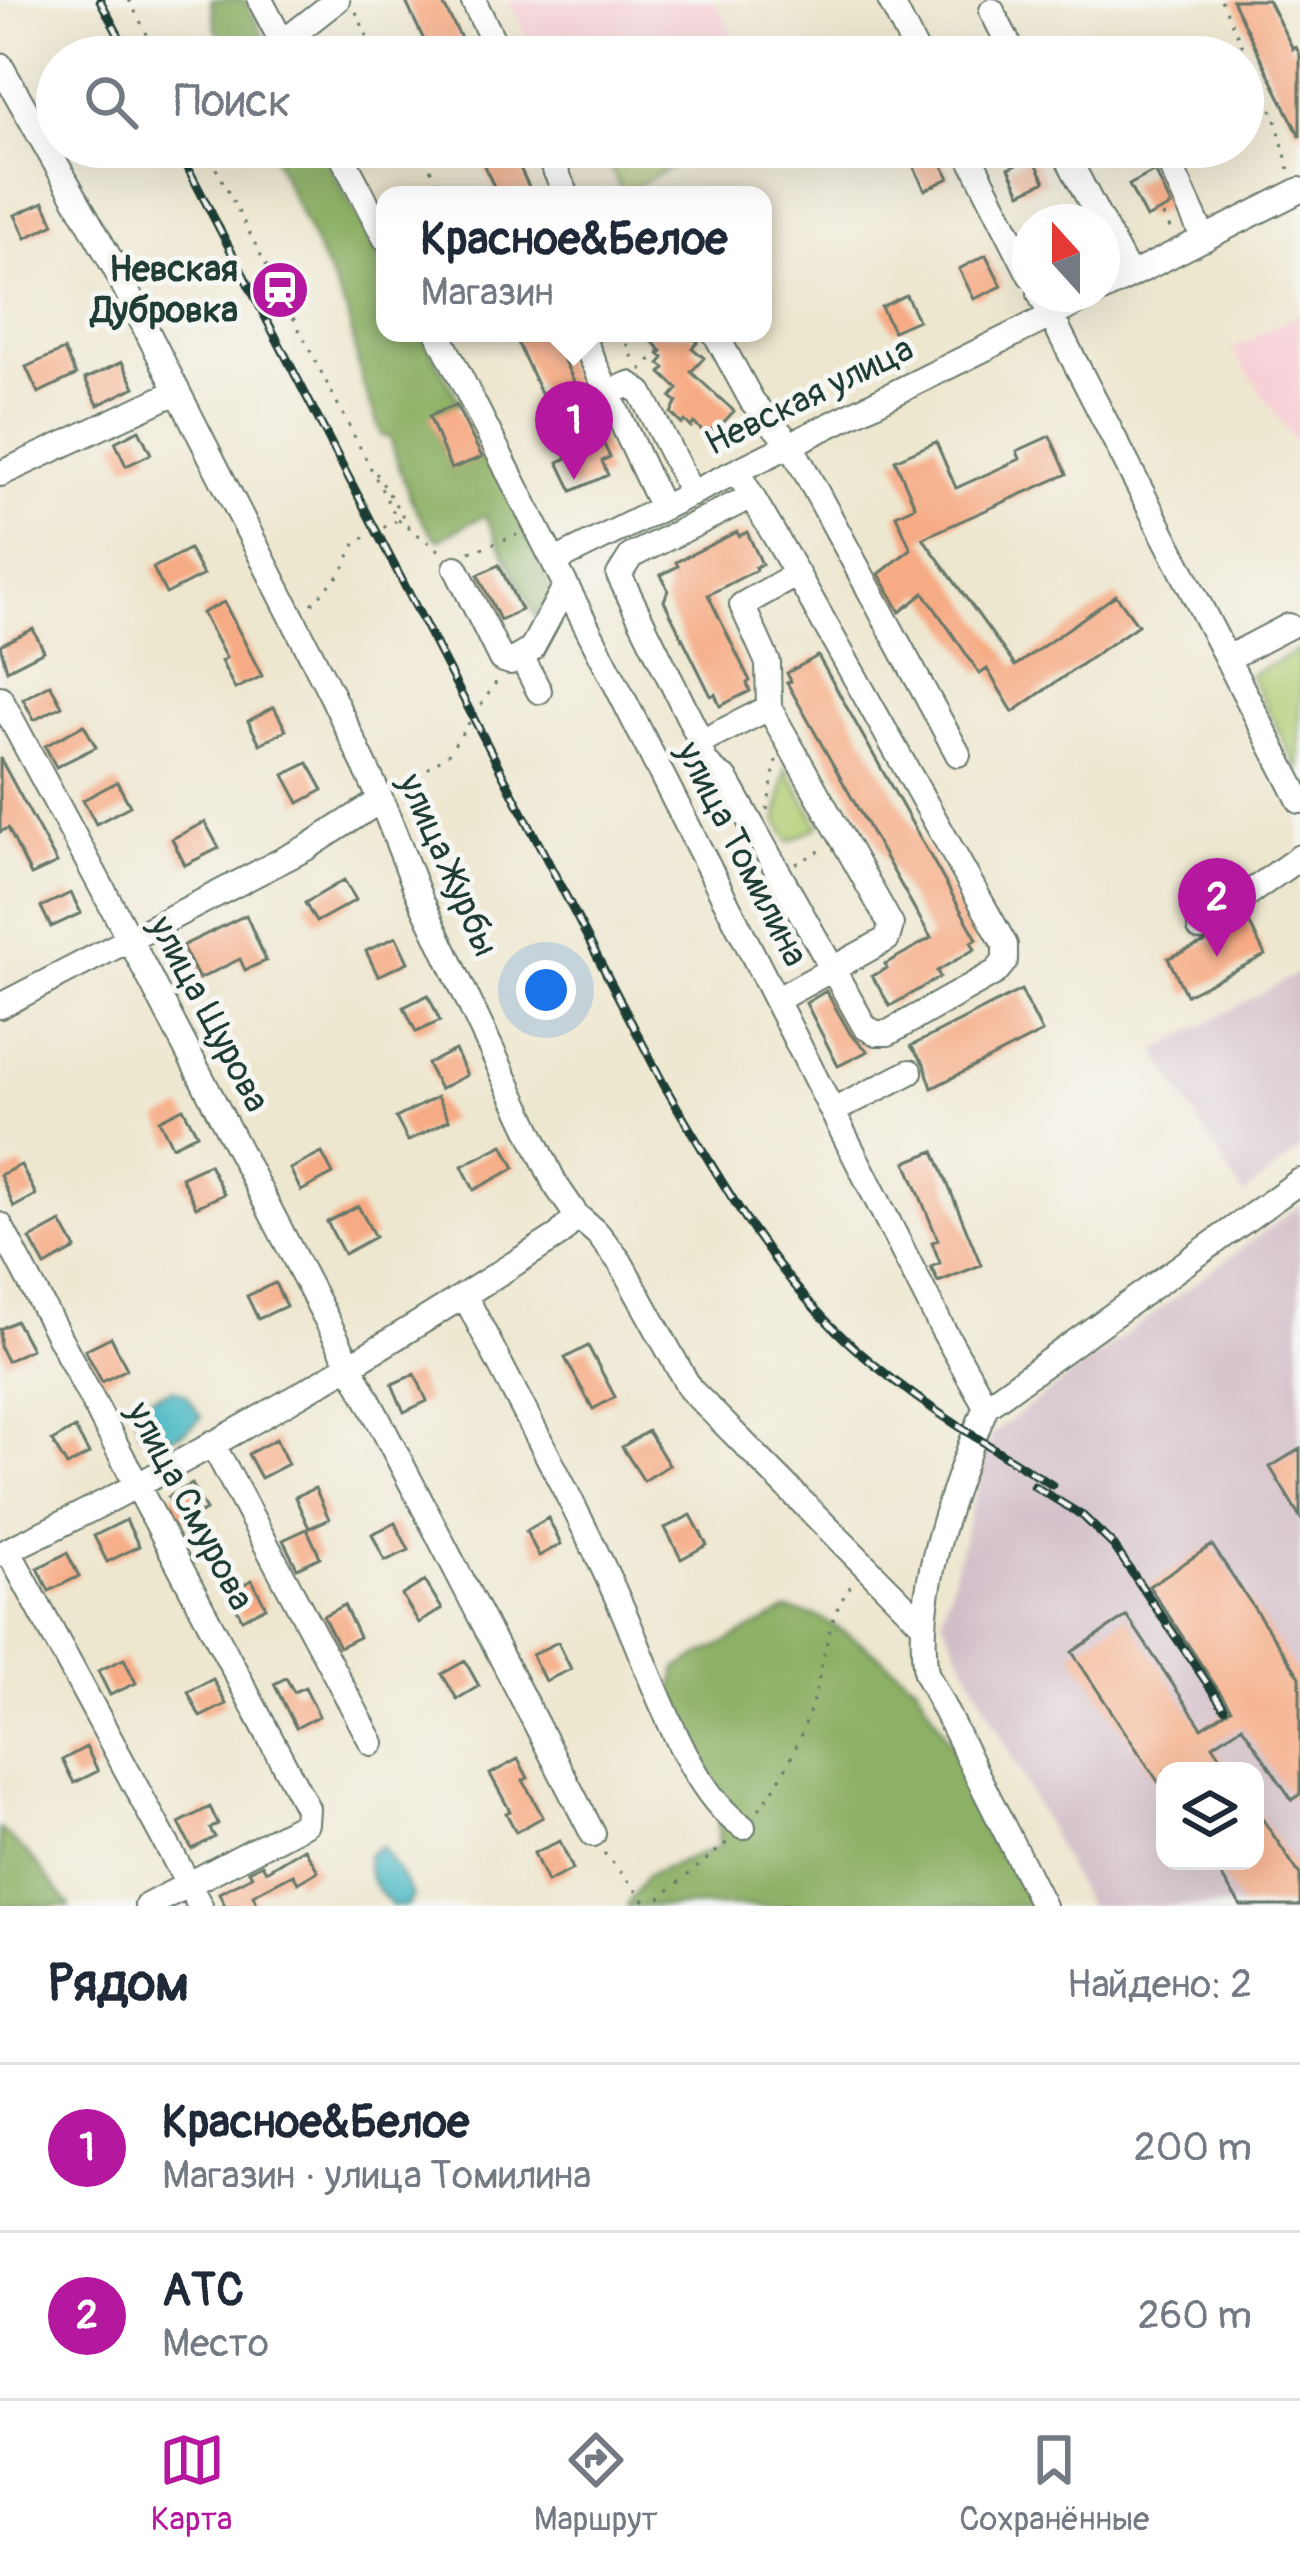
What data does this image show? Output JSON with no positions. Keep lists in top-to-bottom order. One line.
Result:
{"streets":{"street":["Невская улица","улица Томилина","улица Журбы","улица Щурова","улица Смурова"]},"crossings":[["Невская улица","улица Томилина"]],"places":{"station":["Невская Дубровка"]},"north":"top","page":{"search":"Поиск","popup":["Красное&Белое","Магазин"],"pins":["1","2"],"heading":["Рядом","Найдено: 2"],"list":[{"mark":"1","name":"Красное&Белое","note":"Магазин · улица Томилина","value":"200 m"},{"mark":"2","name":"АТС","note":"Место","value":"260 m"}],"nav":["Карта","Маршрут","Сохранённые"]}}
